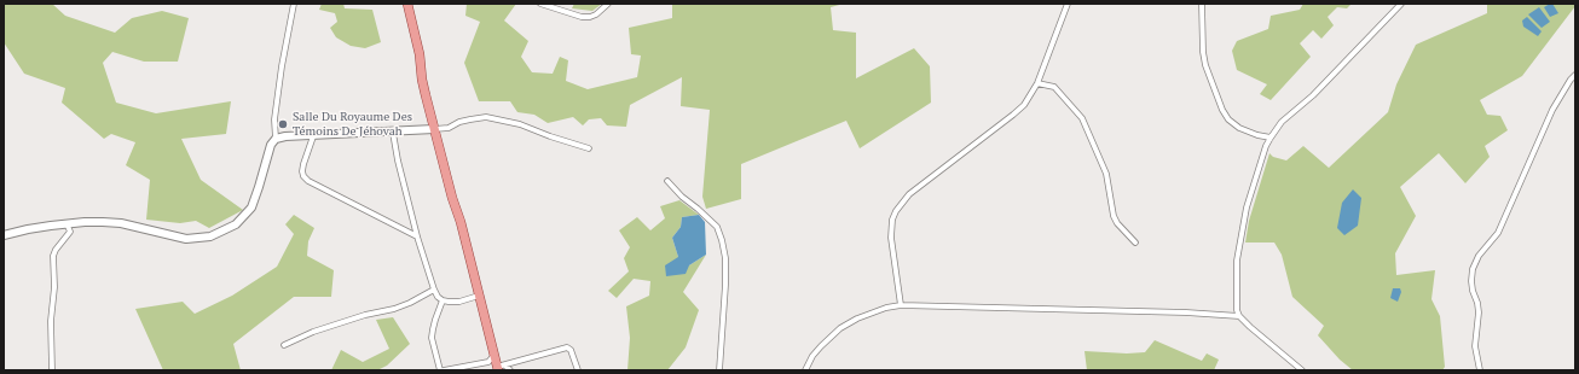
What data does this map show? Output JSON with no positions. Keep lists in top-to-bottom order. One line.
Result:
{"places":["Salle Du Royaume Des Témoins De Jéhovah"]}
